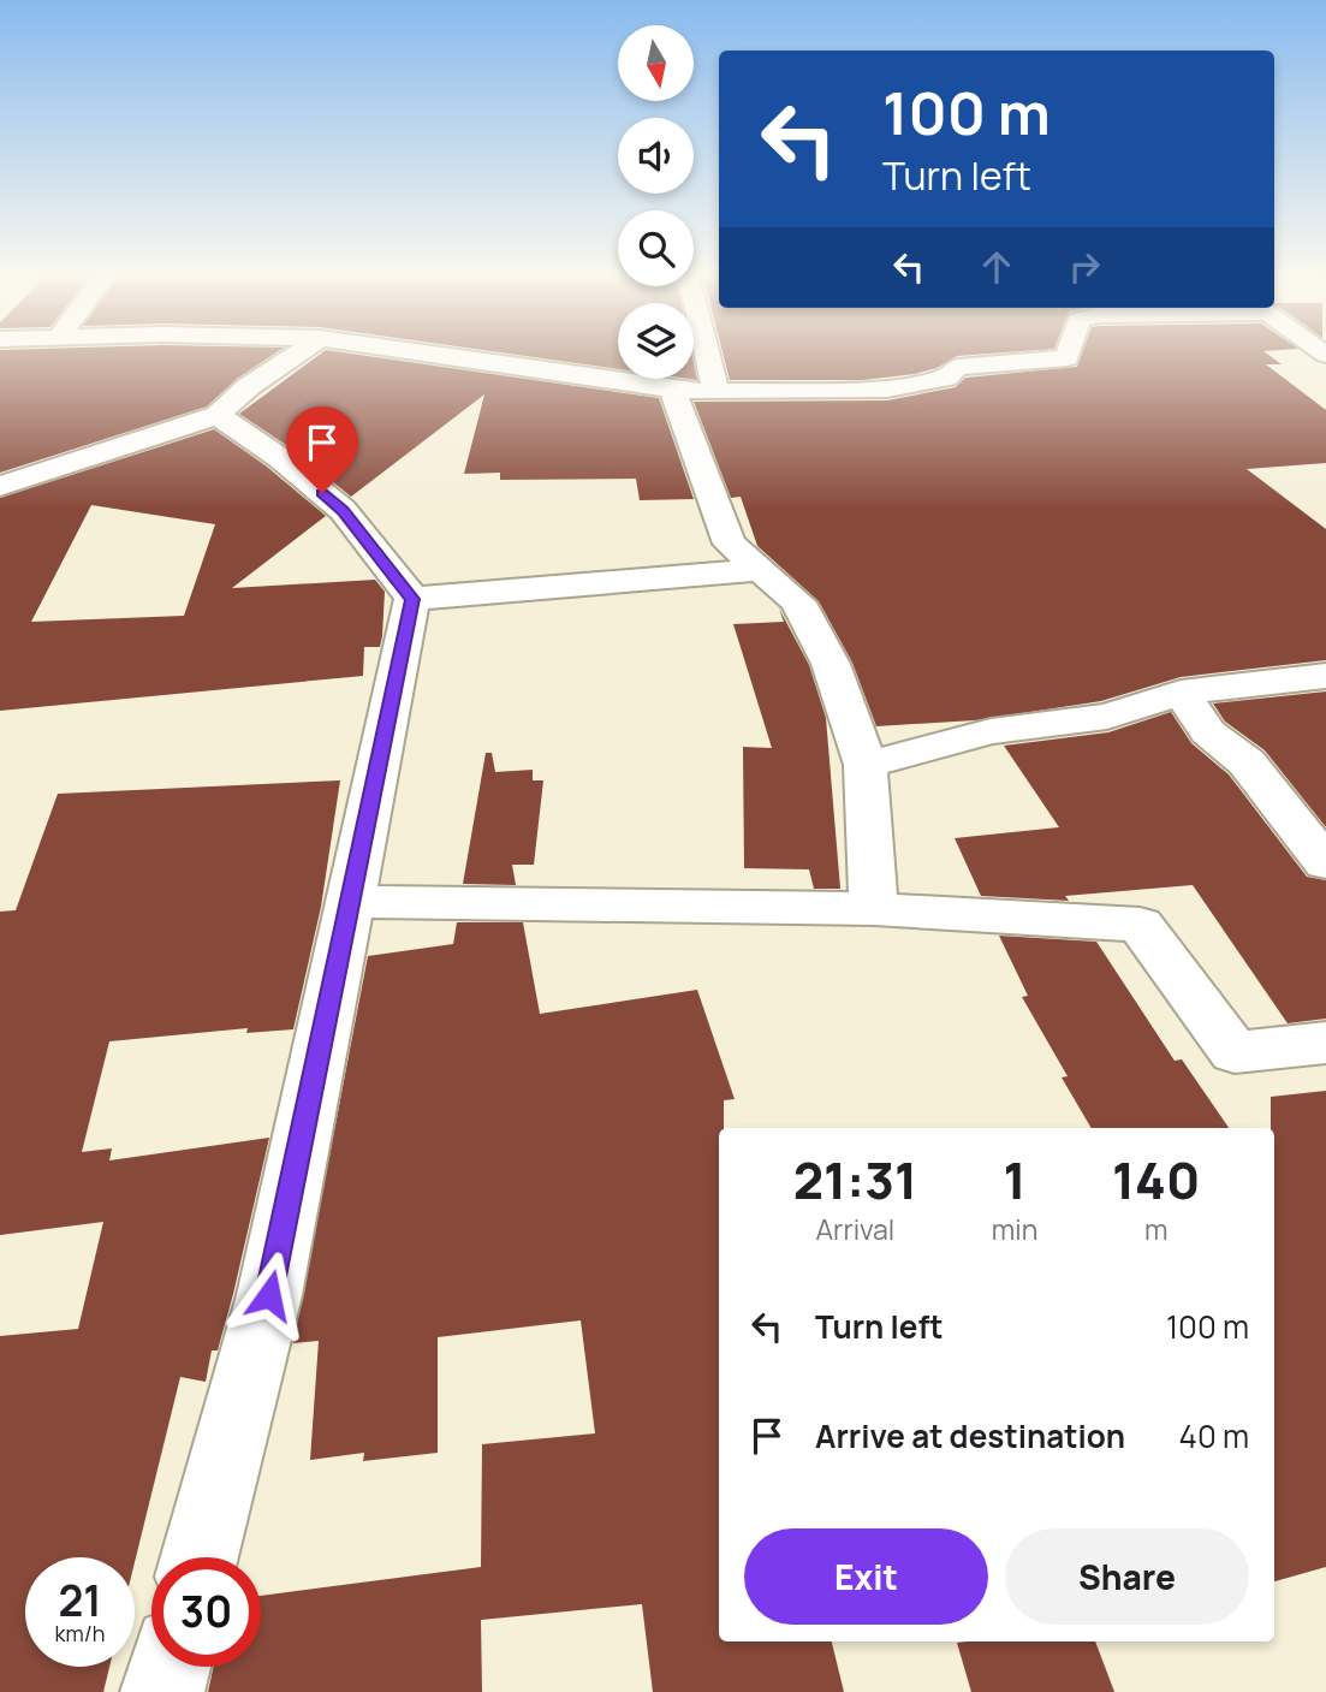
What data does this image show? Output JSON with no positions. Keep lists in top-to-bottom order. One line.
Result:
{"north":"bottom","page":{"turn":["100 m","Turn left"],"eta":["21:31","Arrival","1","min","140","m"],"list":[{"name":"Turn left","value":"100 m"},{"name":"Arrive at destination","value":"40 m"}],"buttons":["Exit","Share"],"speed":"21 km/h","limit":"30"}}
